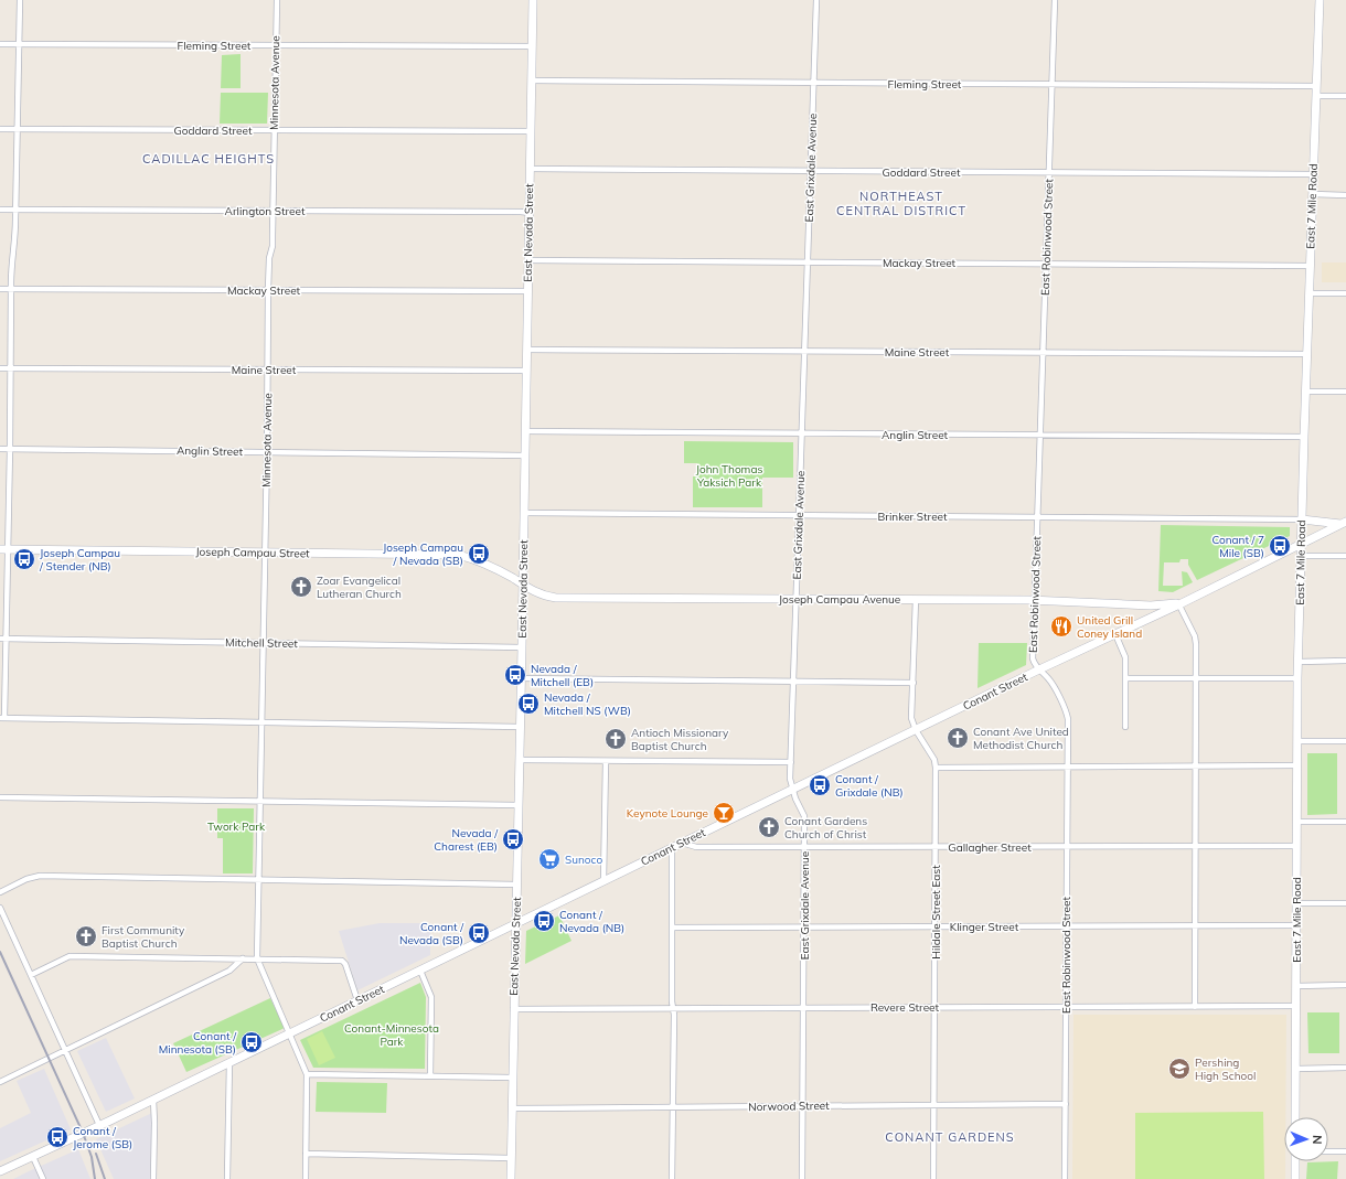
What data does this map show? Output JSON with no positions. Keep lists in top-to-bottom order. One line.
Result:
{"streets":{"street":["Fleming Street","Minnesota Avenue","Goddard Street","East Grixdale Avenue","East 7 Mile Road","Arlington Street","East Nevada Street","East Robinwood Street","Mackay Street","Maine Street","Anglin Street","Brinker Street","Joseph Campau Street","Joseph Campau Avenue","Mitchell Street","Conant Street","Gallagher Street","Hildale Street East","Klinger Street","Revere Street","Norwood Street"]},"crossings":[["Fleming Street","Minnesota Avenue"],["Fleming Street","East Grixdale Avenue"],["Fleming Street","East 7 Mile Road"],["Fleming Street","East Nevada Street"],["Fleming Street","East Robinwood Street"],["Minnesota Avenue","Goddard Street"],["Minnesota Avenue","Arlington Street"],["Minnesota Avenue","Mackay Street"],["Minnesota Avenue","Maine Street"],["Minnesota Avenue","Anglin Street"],["Minnesota Avenue","Joseph Campau Street"],["Minnesota Avenue","Mitchell Street"],["Goddard Street","East Grixdale Avenue"],["Goddard Street","East 7 Mile Road"],["Goddard Street","East Nevada Street"],["Goddard Street","East Robinwood Street"],["East Grixdale Avenue","Mackay Street"],["East Grixdale Avenue","Maine Street"],["East Grixdale Avenue","Anglin Street"],["East Grixdale Avenue","Brinker Street"],["East Grixdale Avenue","Joseph Campau Avenue"],["East Grixdale Avenue","Conant Street"],["East Grixdale Avenue","Gallagher Street"],["East Grixdale Avenue","Klinger Street"],["East Grixdale Avenue","Revere Street"],["East Grixdale Avenue","Norwood Street"],["East 7 Mile Road","Mackay Street"],["East 7 Mile Road","Maine Street"],["East 7 Mile Road","Anglin Street"],["East 7 Mile Road","Brinker Street"],["East 7 Mile Road","Conant Street"],["East 7 Mile Road","Gallagher Street"],["East 7 Mile Road","Klinger Street"],["East 7 Mile Road","Revere Street"],["Arlington Street","East Nevada Street"],["East Nevada Street","Mackay Street"],["East Nevada Street","Maine Street"],["East Nevada Street","Anglin Street"],["East Nevada Street","Brinker Street"],["East Nevada Street","Joseph Campau Avenue"],["East Nevada Street","Mitchell Street"],["East Nevada Street","Conant Street"],["East Nevada Street","Revere Street"],["East Nevada Street","Norwood Street"],["East Robinwood Street","Mackay Street"],["East Robinwood Street","Maine Street"],["East Robinwood Street","Anglin Street"],["East Robinwood Street","Brinker Street"],["East Robinwood Street","Joseph Campau Avenue"],["East Robinwood Street","Conant Street"],["East Robinwood Street","Gallagher Street"],["East Robinwood Street","Klinger Street"],["East Robinwood Street","Revere Street"],["East Robinwood Street","Norwood Street"],["Joseph Campau Street","Joseph Campau Avenue"],["Joseph Campau Avenue","Conant Street"],["Joseph Campau Avenue","Hildale Street East"],["Conant Street","Gallagher Street"],["Conant Street","Hildale Street East"],["Gallagher Street","Hildale Street East"],["Hildale Street East","Klinger Street"],["Hildale Street East","Revere Street"],["Hildale Street East","Norwood Street"]],"districts":["CADILLAC HEIGHTS","NORTHEAST CENTRAL DISTRICT","CONANT GARDENS"],"parks":["John Thomas Yaksich Park","Twork Park","Conant-Minnesota Park"],"places":{"bus stop":["Conant / 7 Mile (SB)","Joseph Campau / Nevada (SB)","Joseph Campau / Stender (NB)","Nevada / Mitchell (EB)","Nevada / Mitchell NS (WB)","Conant / Grixdale (NB)","Nevada / Charest (EB)","Conant / Nevada (NB)","Conant / Nevada (SB)","Conant / Minnesota (SB)","Conant / Jerome (SB)"],"church":["Zoar Evangelical Lutheran Church","Conant Ave United Methodist Church","Antioch Missionary Baptist Church","Conant Gardens Church of Christ","First Community Baptist Church"],"restaurant":["United Grill Coney Island"],"bar":["Keynote Lounge"],"supermarket":["Sunoco"],"school or university":["Pershing High School"]},"north":"right"}
